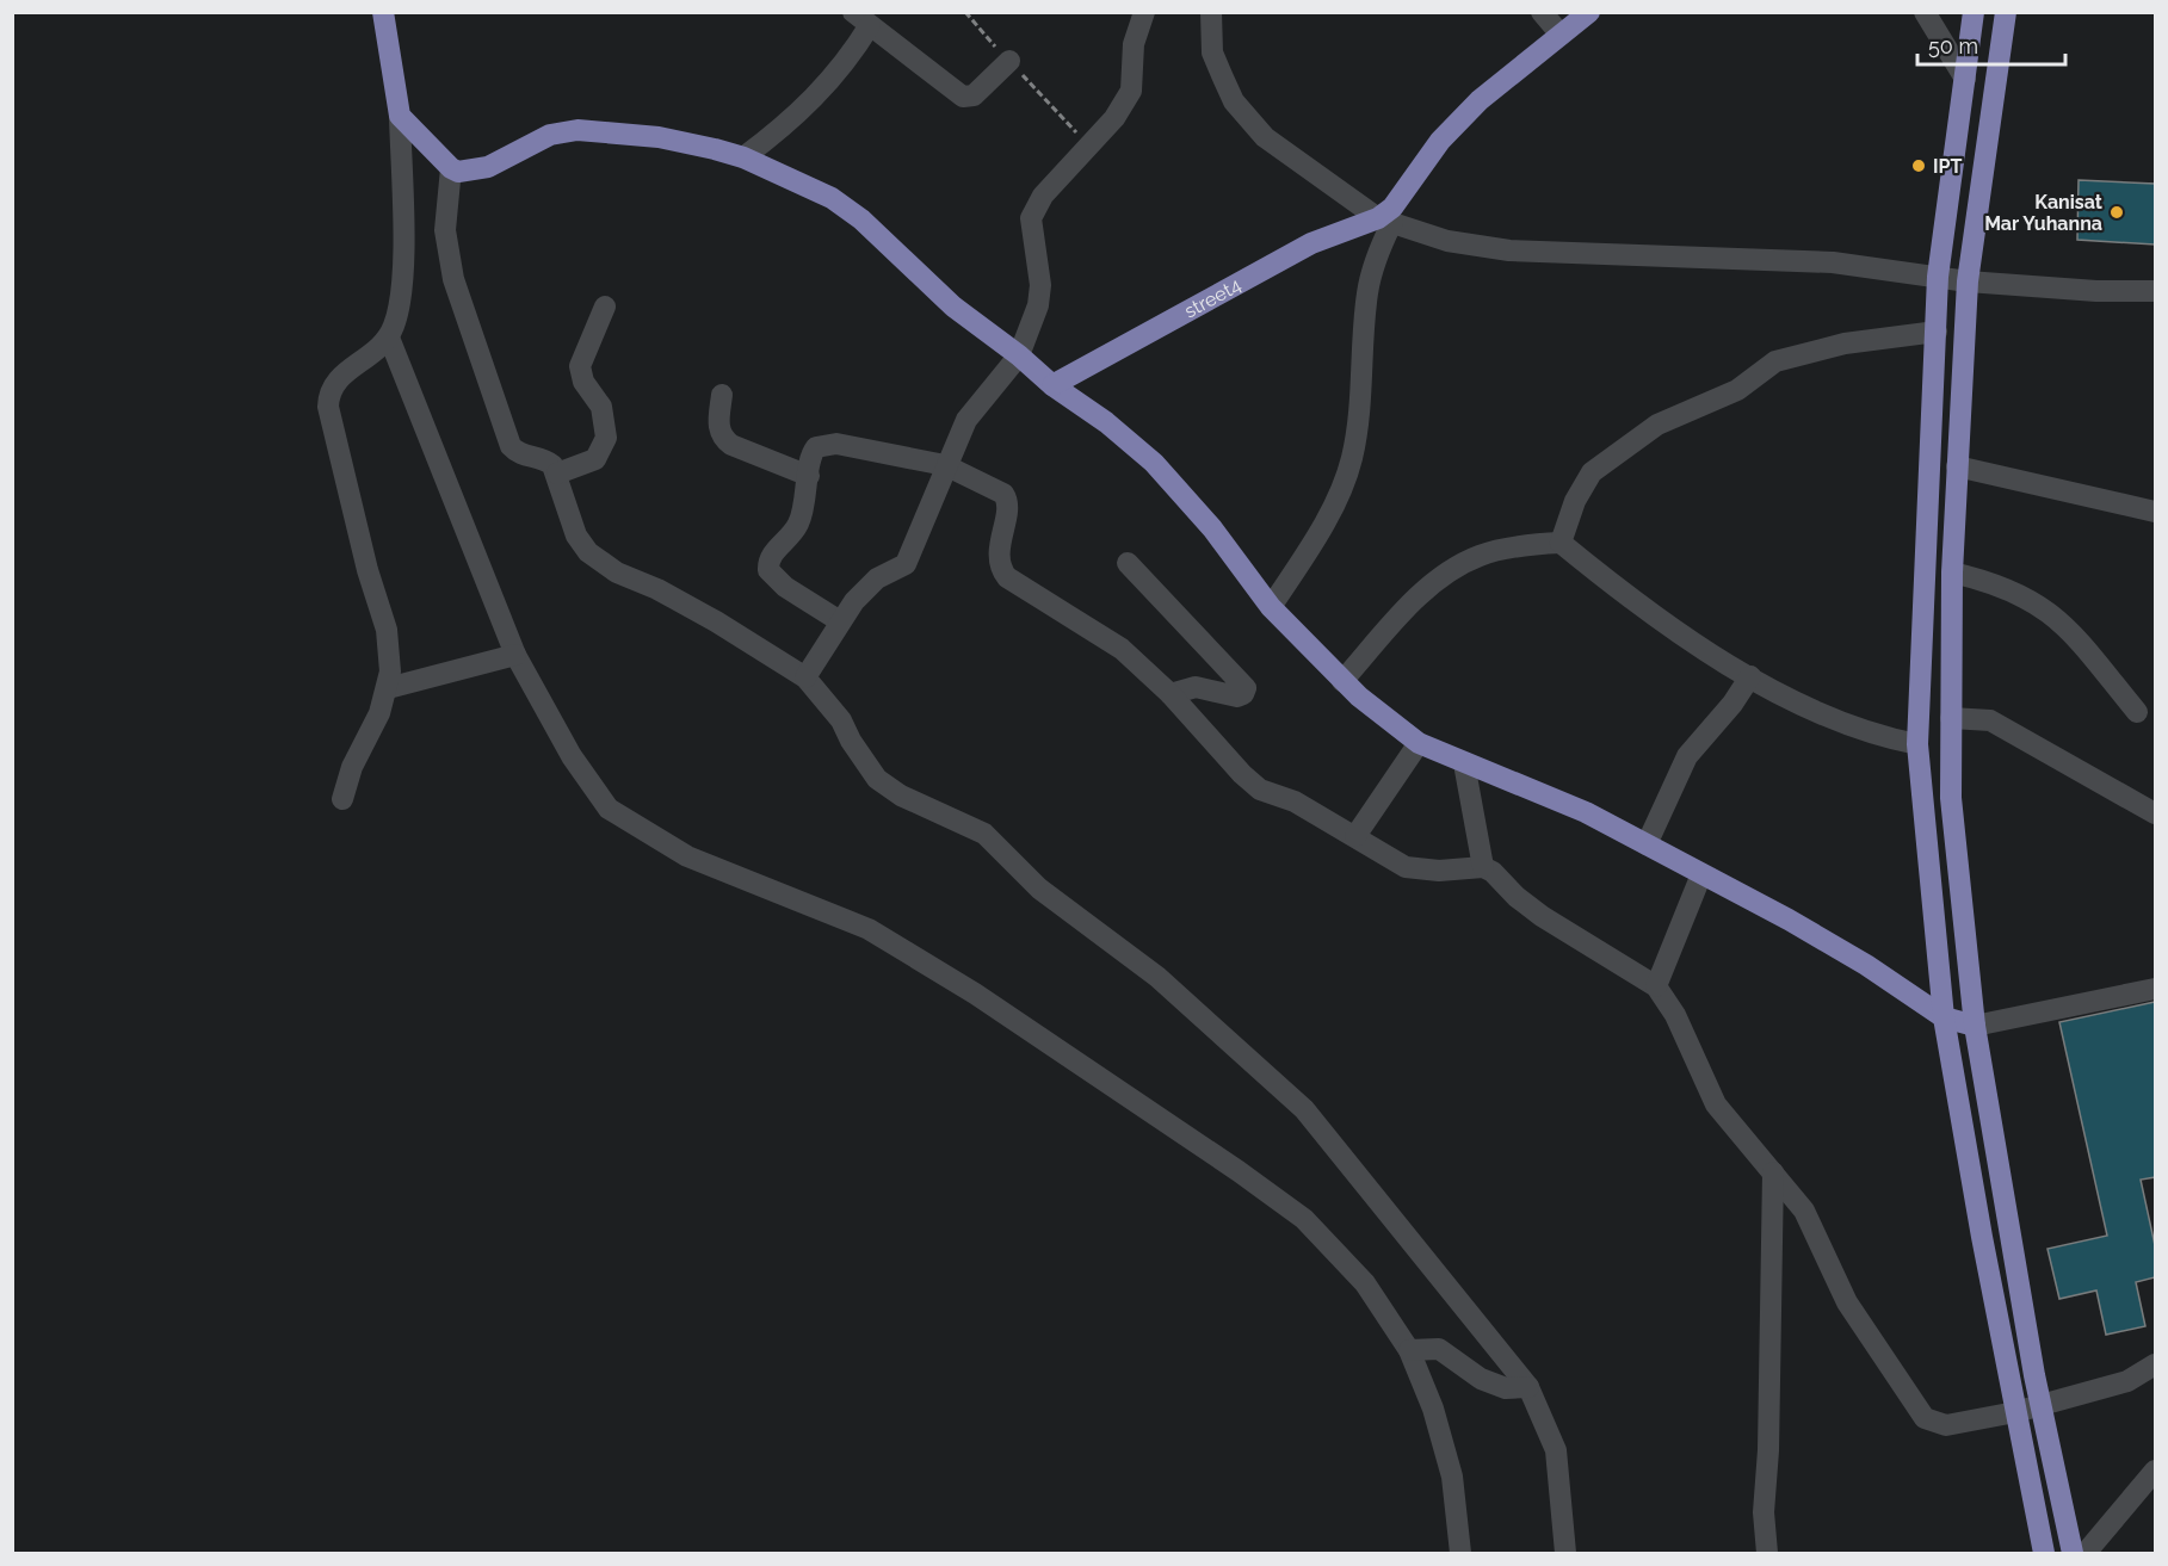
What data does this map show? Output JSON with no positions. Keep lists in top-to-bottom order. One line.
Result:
{"streets":{"main road":["street4"]},"places":["IPT","Kanisat Mar Yuhanna"],"scale_bar":"50 m"}
